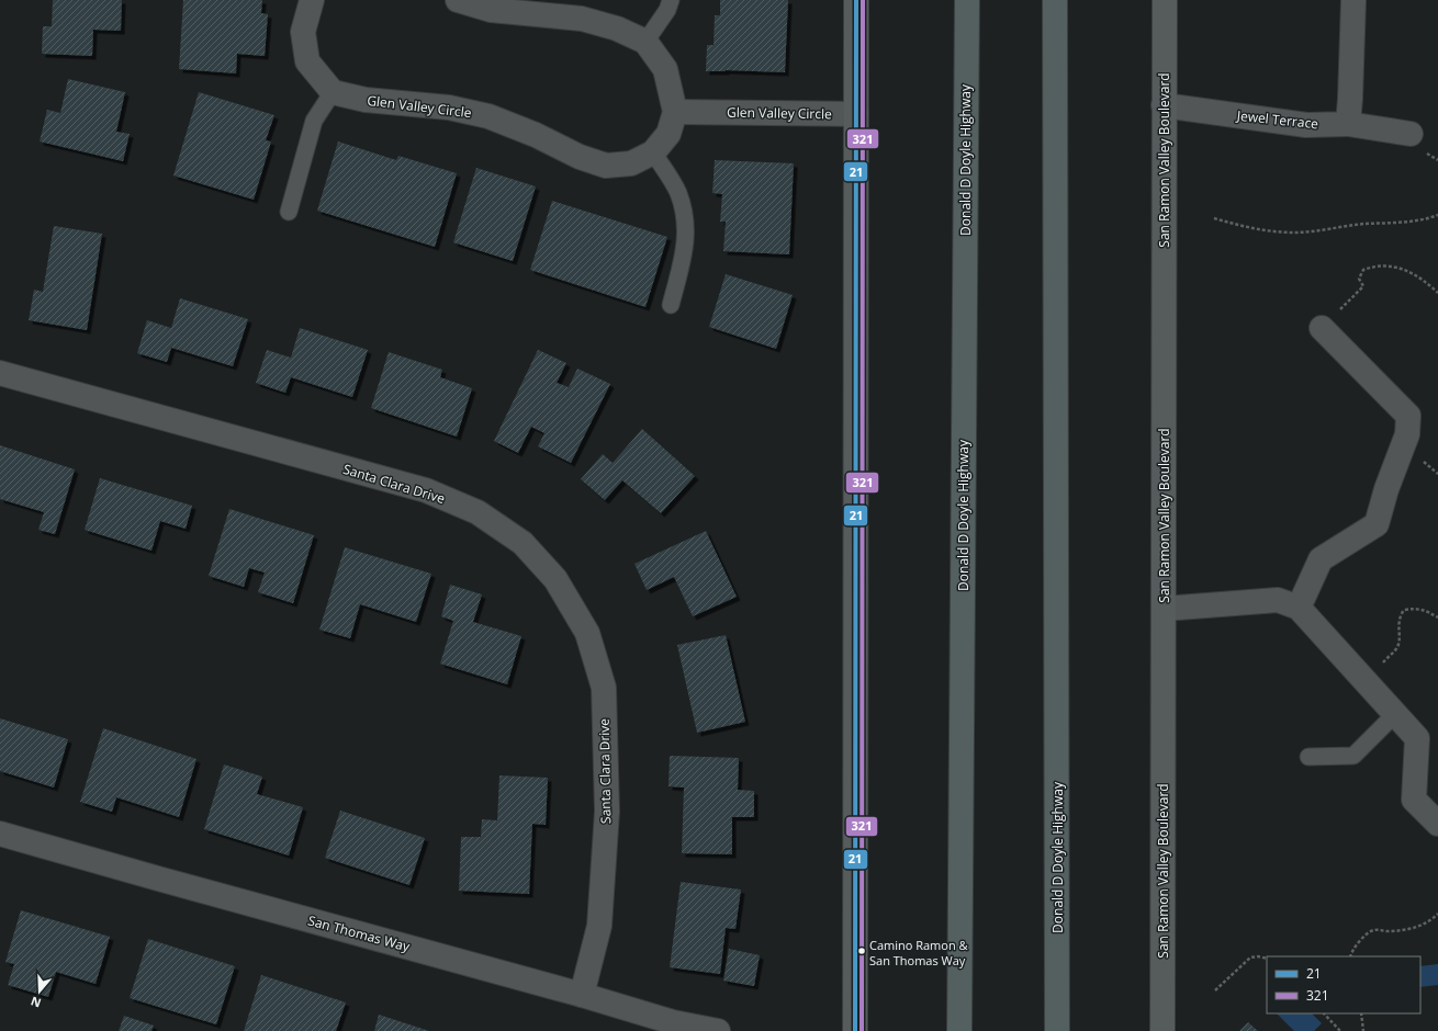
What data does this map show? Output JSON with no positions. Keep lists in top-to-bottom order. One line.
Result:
{"streets":{"highway":["Donald D Doyle Highway"],"main road":["San Ramon Valley Boulevard"],"street":["Glen Valley Circle","Jewel Terrace","Santa Clara Drive","San Thomas Way"]},"crossings":[["Jewel Terrace","San Ramon Valley Boulevard"],["Santa Clara Drive","San Thomas Way"]],"places":["Camino Ramon & San Thomas Way"],"lines":["transit line 21","transit line 321"],"legend":["21","321"],"north":"bottom"}
